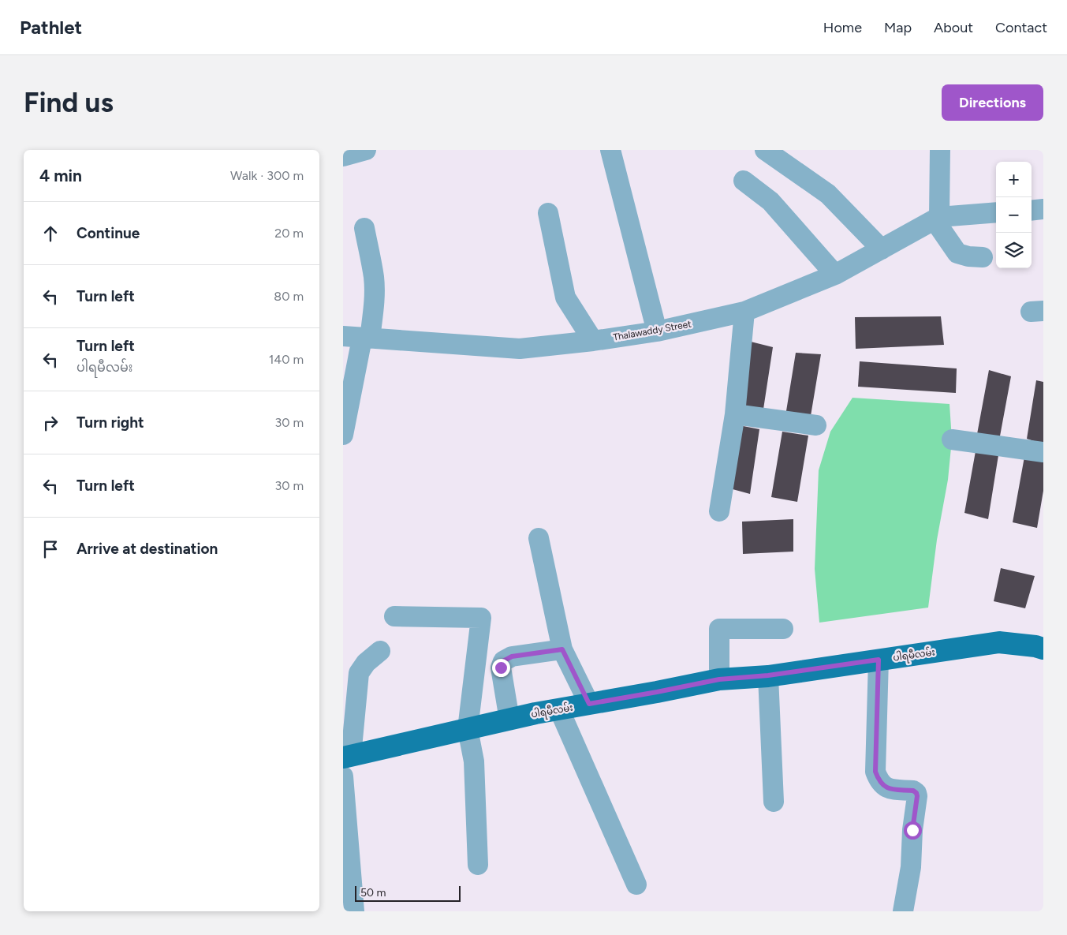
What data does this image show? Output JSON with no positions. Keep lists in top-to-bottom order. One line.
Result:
{"streets":{"main road":["ပါရမီလမ်း"],"street":["Thalawaddy Street"]},"scale_bar":"50 m","page":{"header":"Pathlet","nav":["Home","Map","About","Contact"],"buttons":"Directions","title":"Find us","heading":["4 min","Walk · 300 m"],"map_buttons":["+","−"],"list":[["Continue","20 m"],["Turn left","80 m"],["Turn left","ပါရမီလမ်း","140 m"],["Turn right","30 m"],["Turn left","30 m"],"Arrive at destination"],"scale":"50 m"}}
